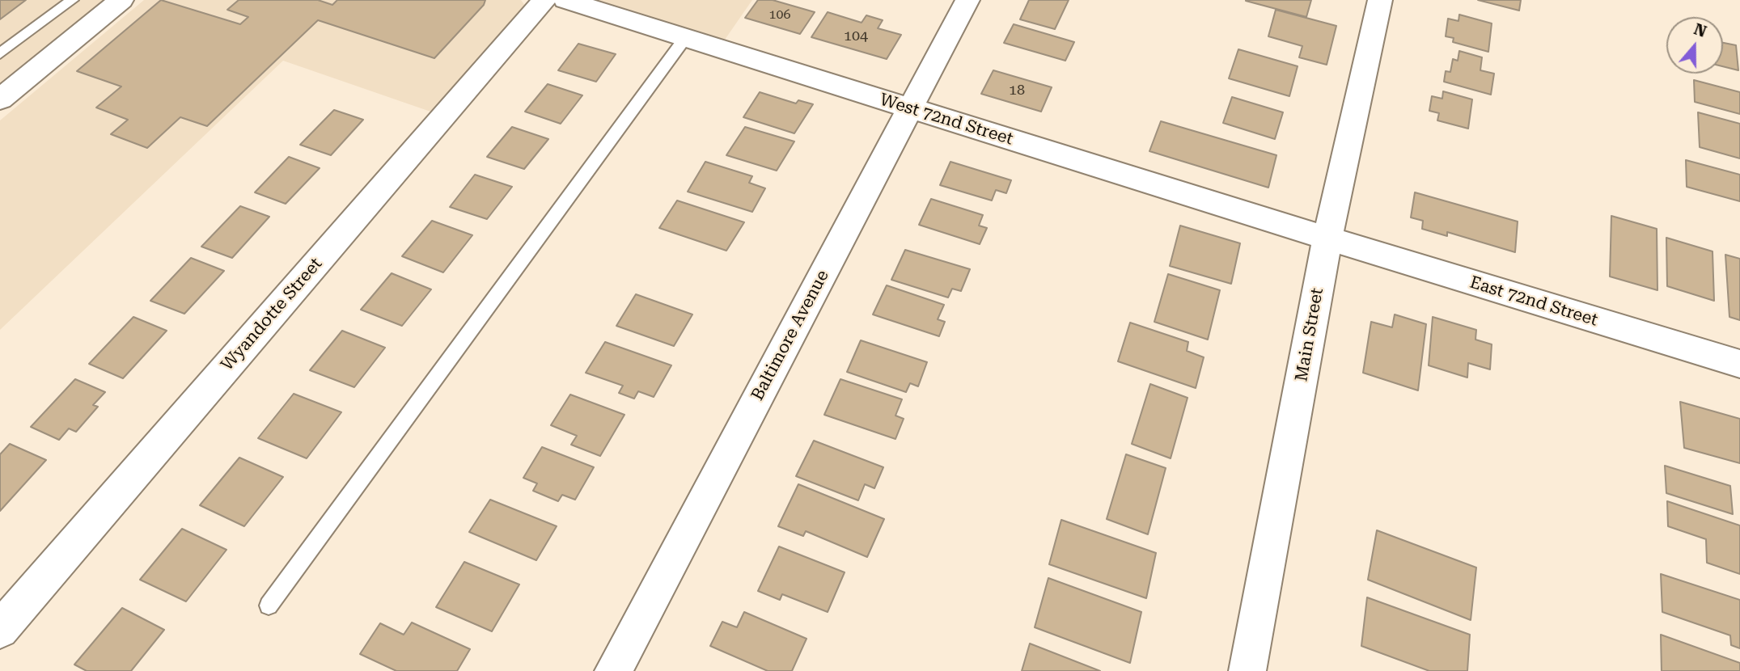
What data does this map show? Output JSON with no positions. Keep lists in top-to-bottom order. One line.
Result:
{"streets":{"street":["West 72nd Street","East 72nd Street","Wyandotte Street","Main Street","Baltimore Avenue"]},"crossings":[["West 72nd Street","East 72nd Street"],["West 72nd Street","Main Street"],["West 72nd Street","Baltimore Avenue"],["East 72nd Street","Main Street"]],"house_numbers":["106","104","18"],"north":"top"}
